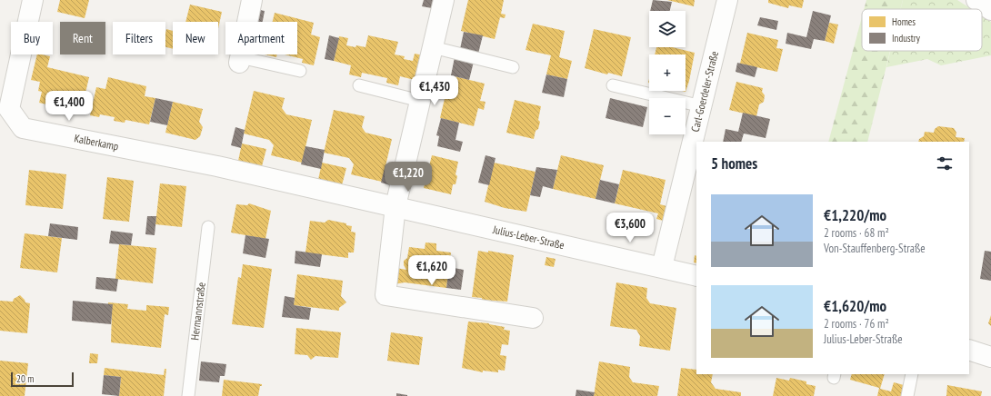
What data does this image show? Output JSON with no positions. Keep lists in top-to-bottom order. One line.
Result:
{"streets":{"street":["Carl-Goerdeler-Straße","Kalberkamp","Julius-Leber-Straße"],"lane":["Hermannstraße"]},"crossings":[["Carl-Goerdeler-Straße","Julius-Leber-Straße"],["Kalberkamp","Julius-Leber-Straße"]],"legend":["Homes","Industry"],"scale_bar":"20 m","page":{"map_buttons":["+","−"],"chip":["Buy","Rent","Filters","New","Apartment"],"price":["€1,430","€1,400","€1,220","€3,600","€1,620"],"heading":"5 homes","list":[{"name":"€1,220/mo","note":"2 rooms · 68 m² · Von-Stauffenberg-Straße"},{"name":"€1,620/mo","note":"2 rooms · 76 m² · Julius-Leber-Straße"}],"scale":"20 m"}}
